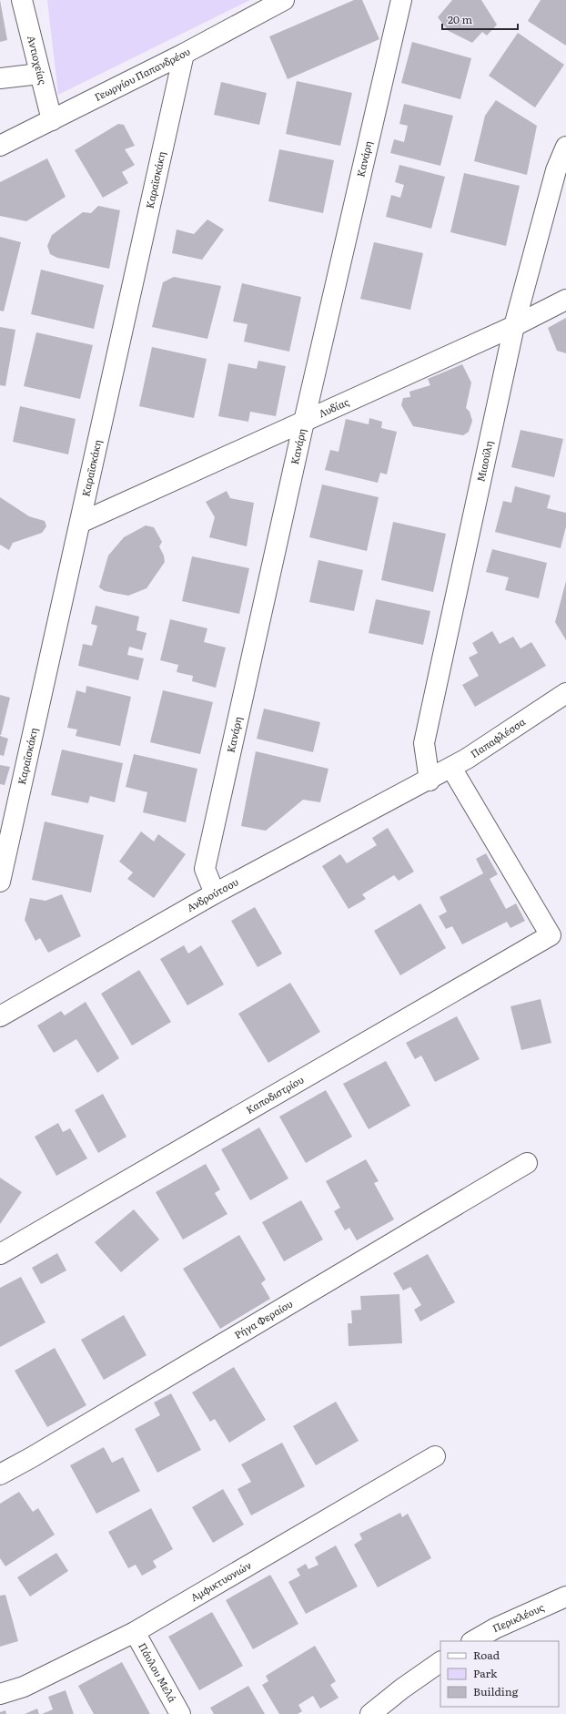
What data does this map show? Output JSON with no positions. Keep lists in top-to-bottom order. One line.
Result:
{"streets":{"street":["Αντιοχείας","Γεωργίου Παπανδρέου","Κανάρη","Καραϊσκάκη","Λυδίας","Μιαούλη","Παπαφλέσσα","Ανδρούτσου","Καποδιστρίου","Ρήγα Φεραίου","Αμφικτυονιών","Περικλέους","Πάυλου Μελά"]},"crossings":[["Αντιοχείας","Γεωργίου Παπανδρέου"],["Γεωργίου Παπανδρέου","Καραϊσκάκη"],["Κανάρη","Λυδίας"],["Κανάρη","Ανδρούτσου"],["Καραϊσκάκη","Λυδίας"],["Λυδίας","Μιαούλη"],["Μιαούλη","Παπαφλέσσα"],["Μιαούλη","Ανδρούτσου"],["Παπαφλέσσα","Ανδρούτσου"],["Παπαφλέσσα","Καποδιστρίου"],["Αμφικτυονιών","Πάυλου Μελά"]],"legend":["Road","Park","Building"],"scale_bar":"20 m"}
